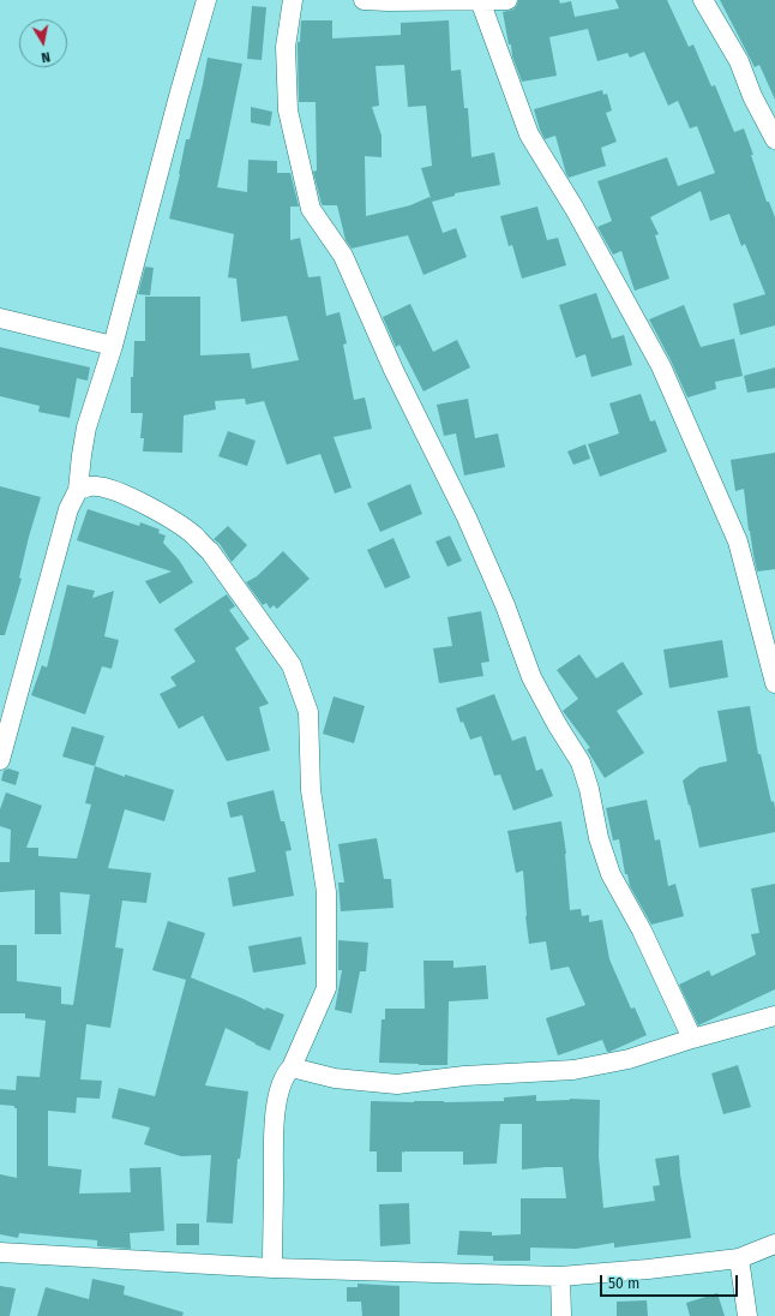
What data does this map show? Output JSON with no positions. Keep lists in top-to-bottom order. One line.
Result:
{"scale_bar":"50 m","north":"bottom"}
